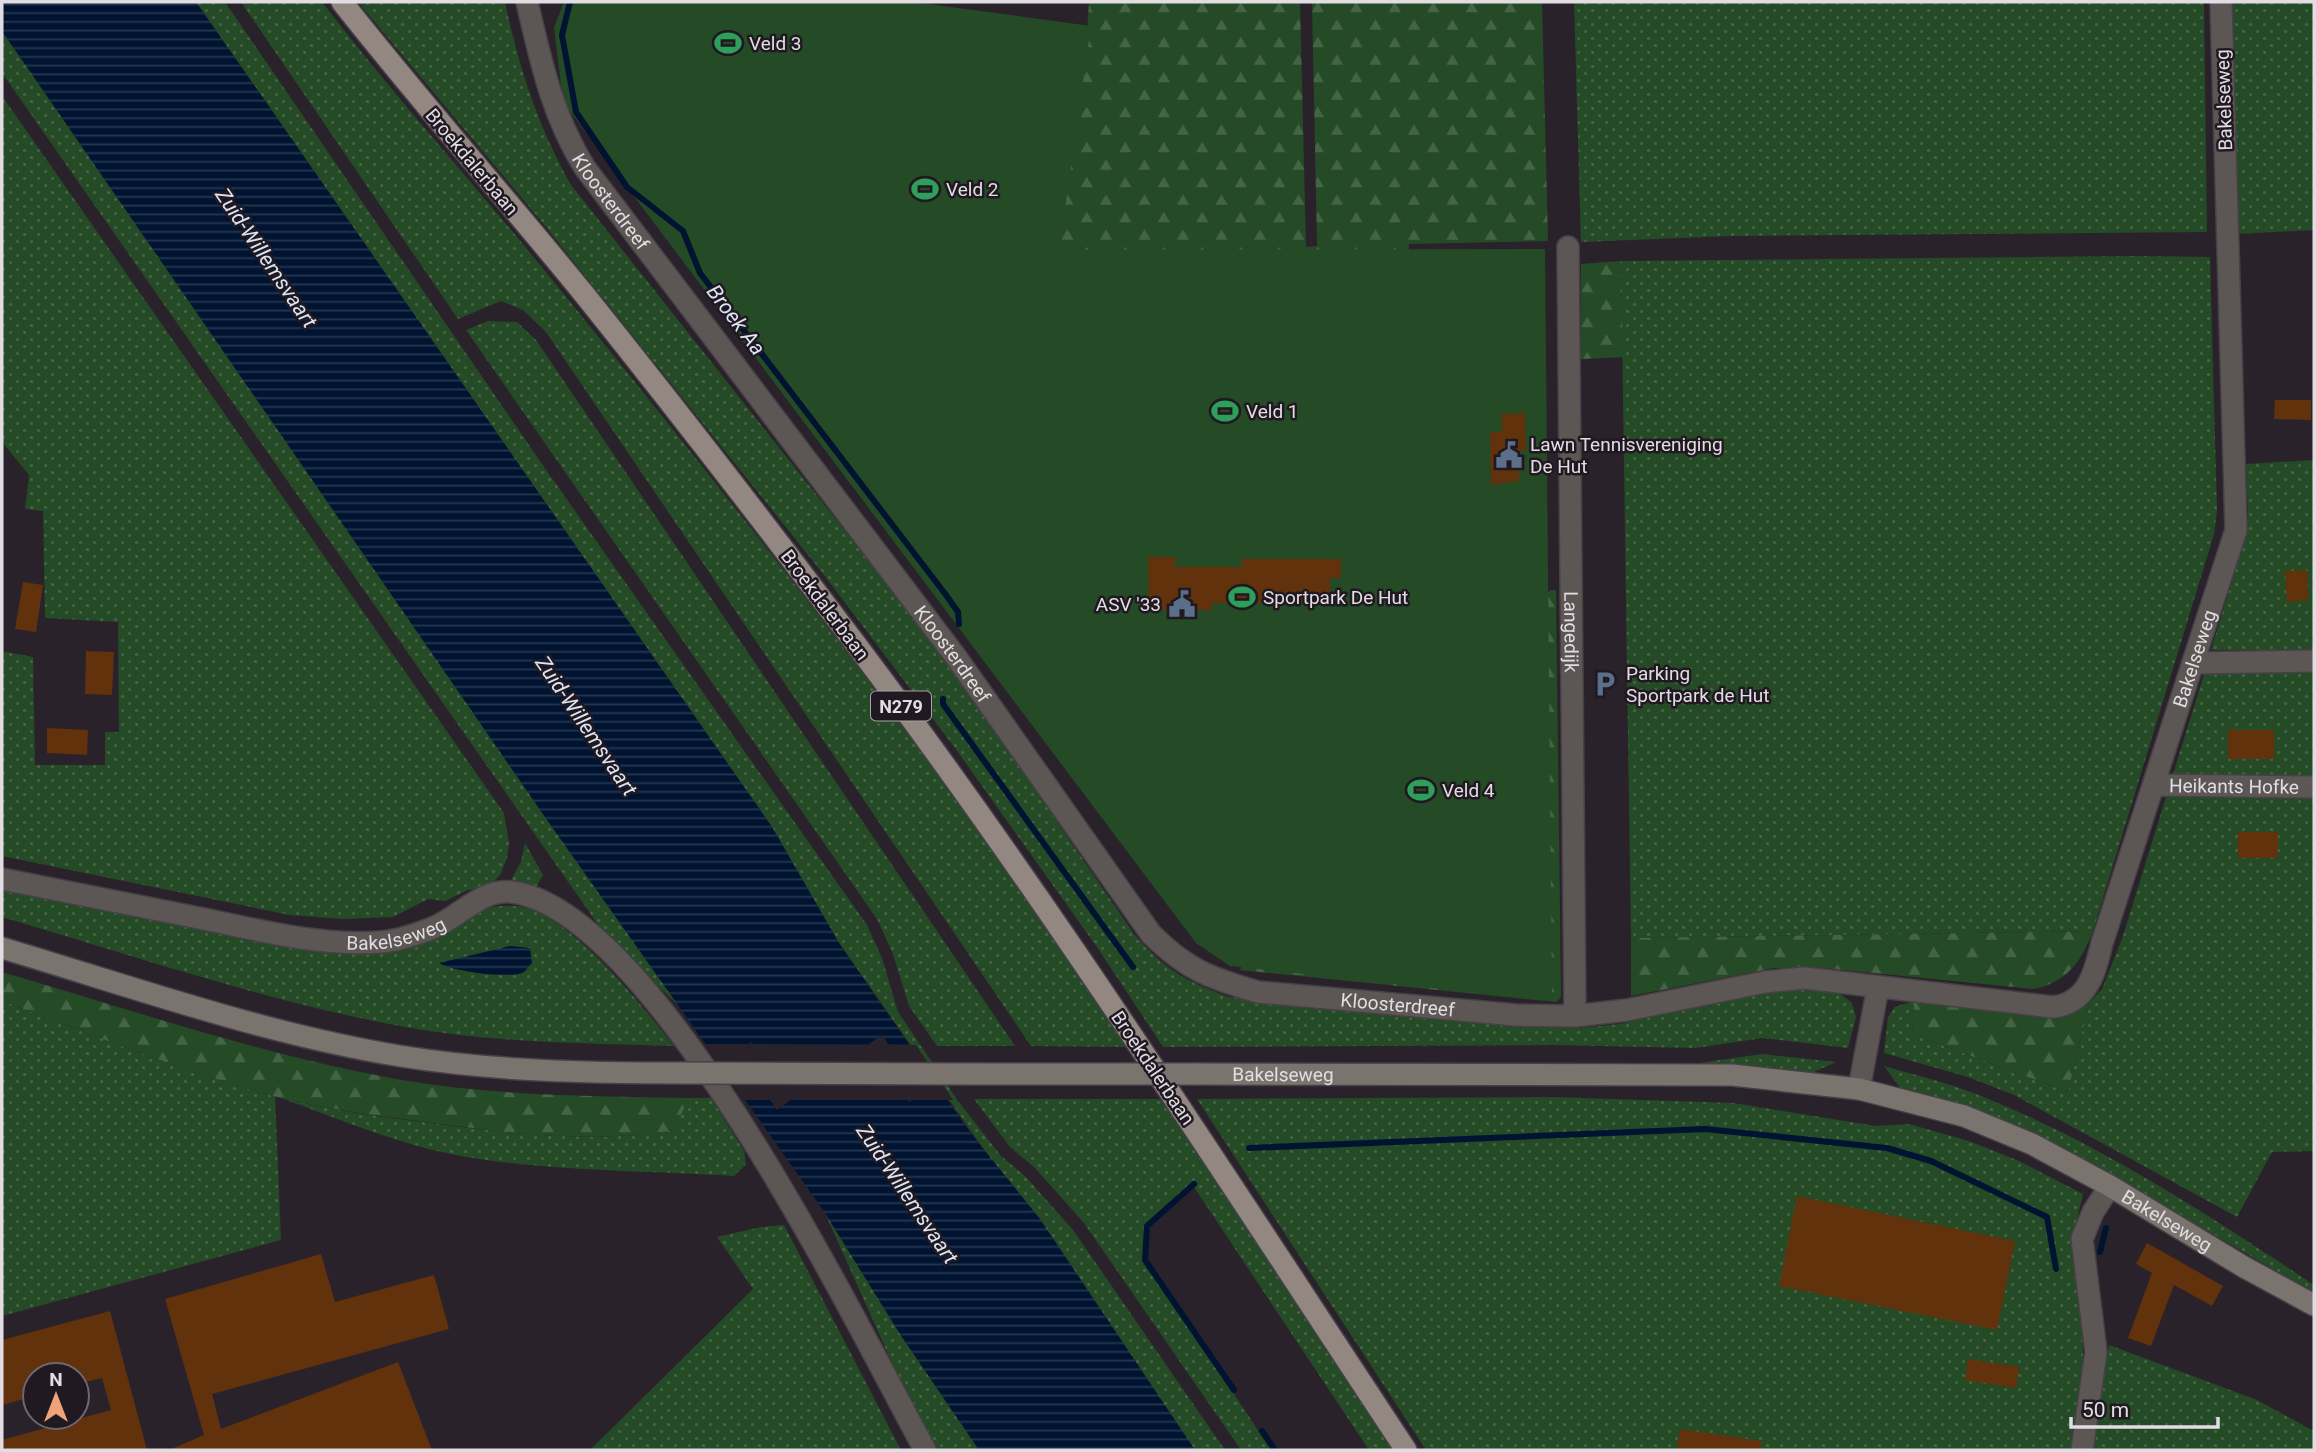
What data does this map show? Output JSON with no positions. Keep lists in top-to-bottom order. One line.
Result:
{"streets":{"main road":["Broekdalerbaan","N279"],"street":["Bakelseweg","Kloosterdreef","Langedijk","Heikants Hofke"]},"crossings":[["Bakelseweg","Kloosterdreef"],["Bakelseweg","Heikants Hofke"],["Kloosterdreef","Langedijk"]],"water":["Zuid-Willemsvaart","Broek Aa"],"places":{"sports":["Veld 3","Veld 2","Veld 1","Sportpark De Hut","Veld 4"],"public building":["Lawn Tennisvereniging De Hut","ASV '33"],"parking":["Parking Sportpark de Hut"]},"scale_bar":"50 m","north":"top"}
